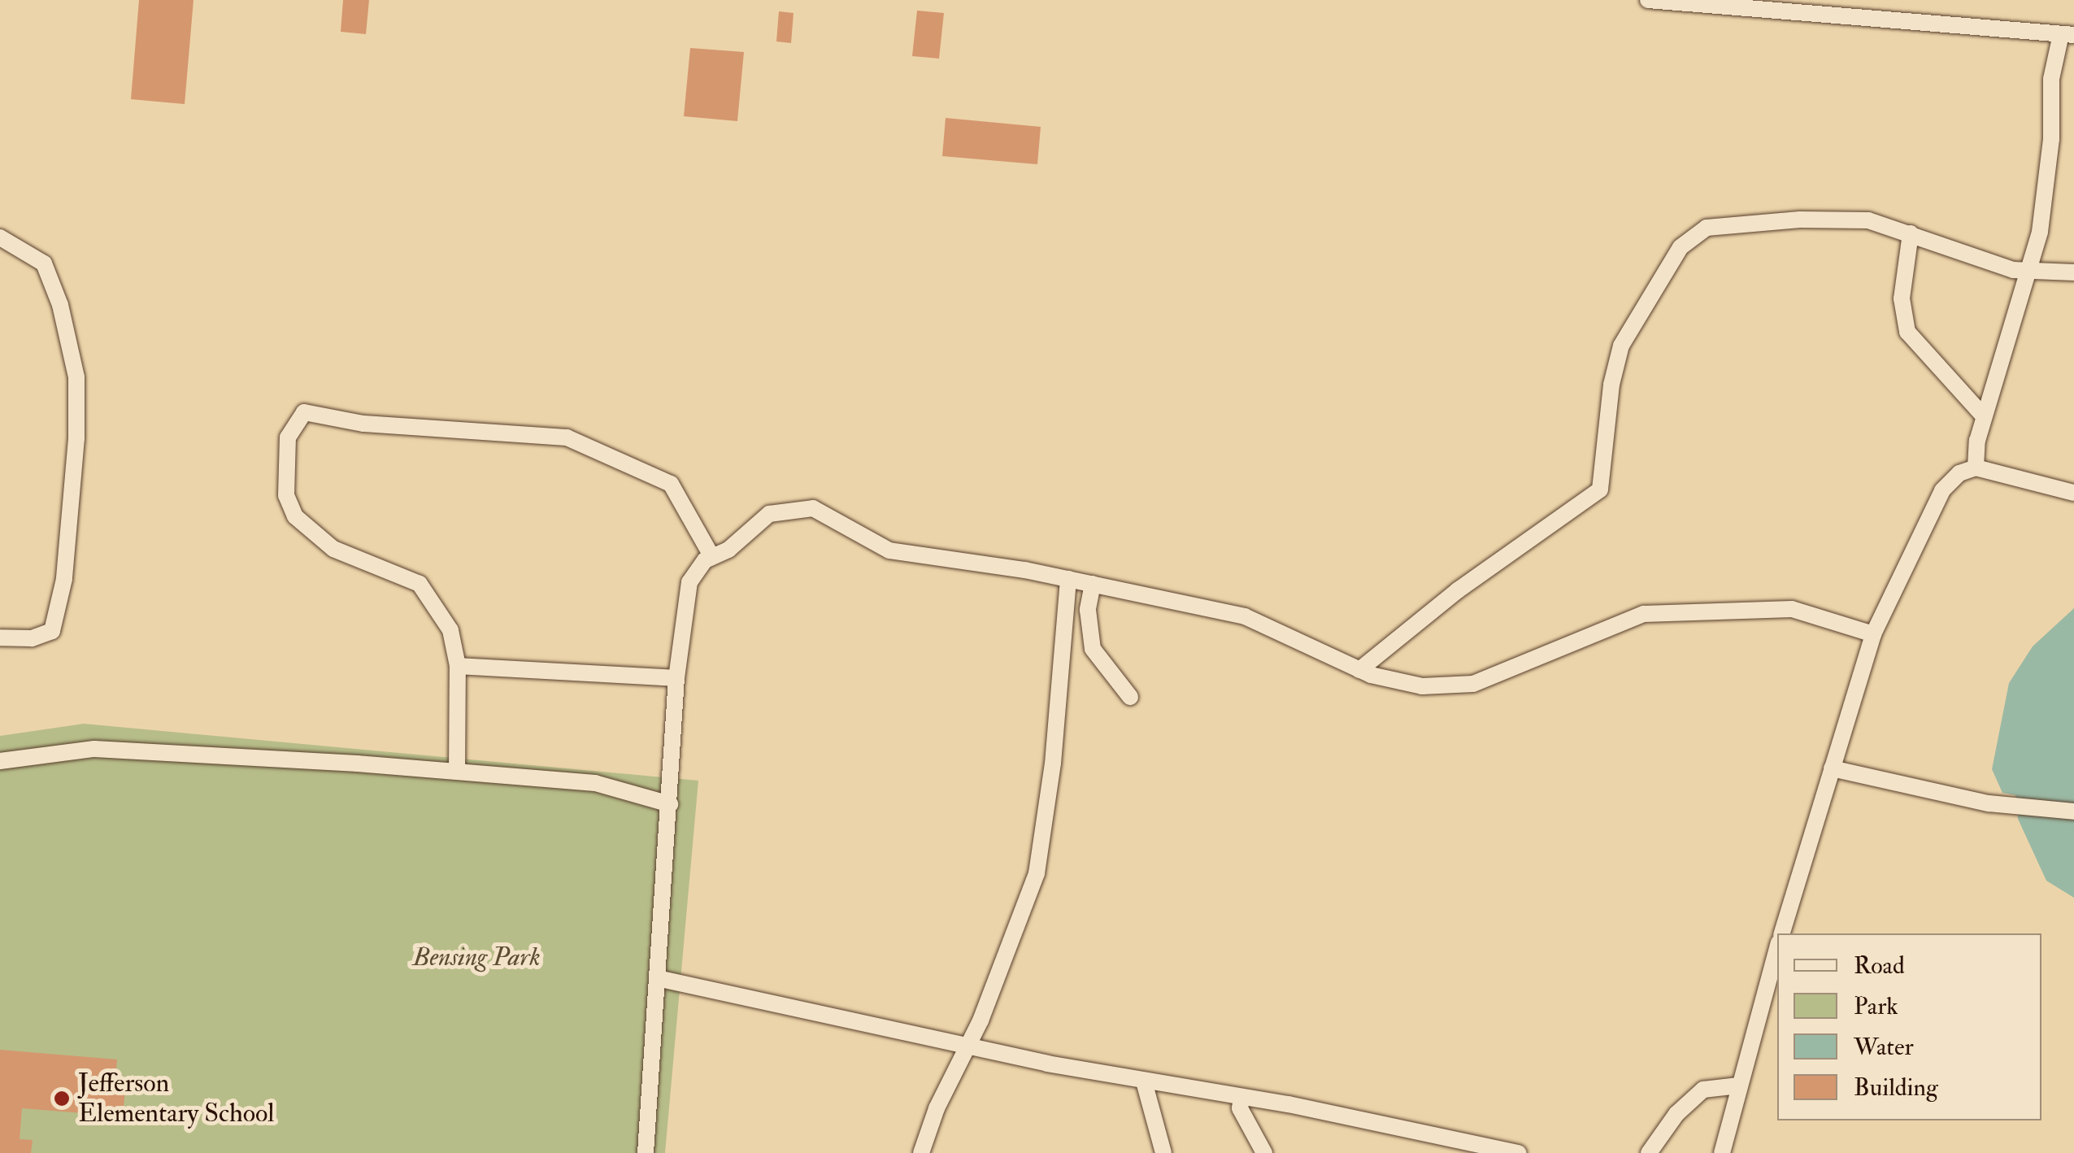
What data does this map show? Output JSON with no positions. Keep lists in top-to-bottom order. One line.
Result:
{"parks":["Bensing Park"],"places":["Jefferson Elementary School"],"legend":["Road","Park","Water","Building"]}
